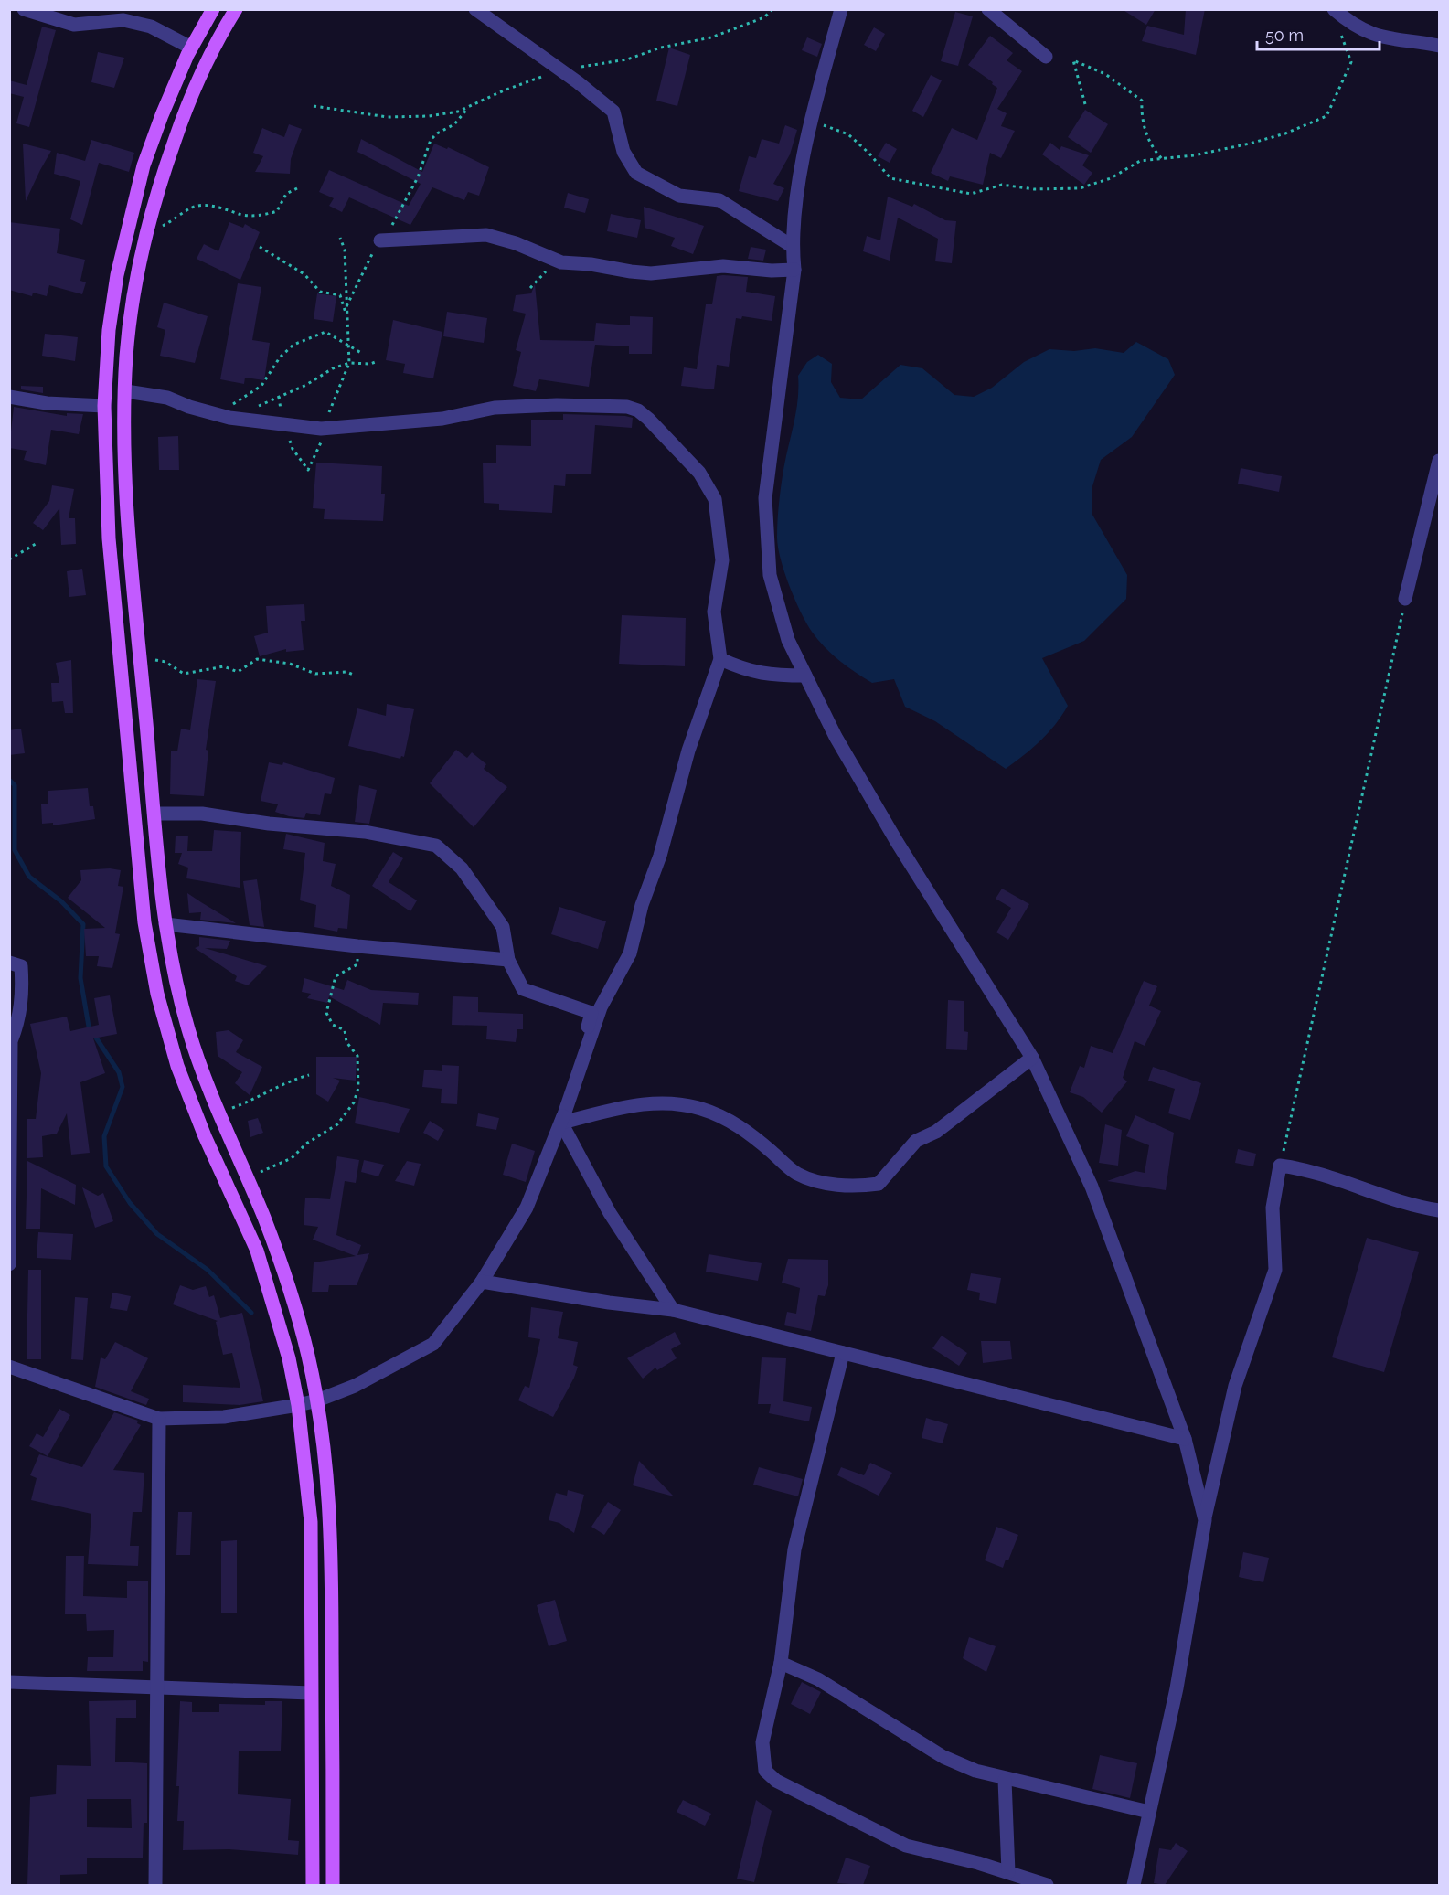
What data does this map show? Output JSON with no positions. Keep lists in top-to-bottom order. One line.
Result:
{"scale_bar":"50 m"}
